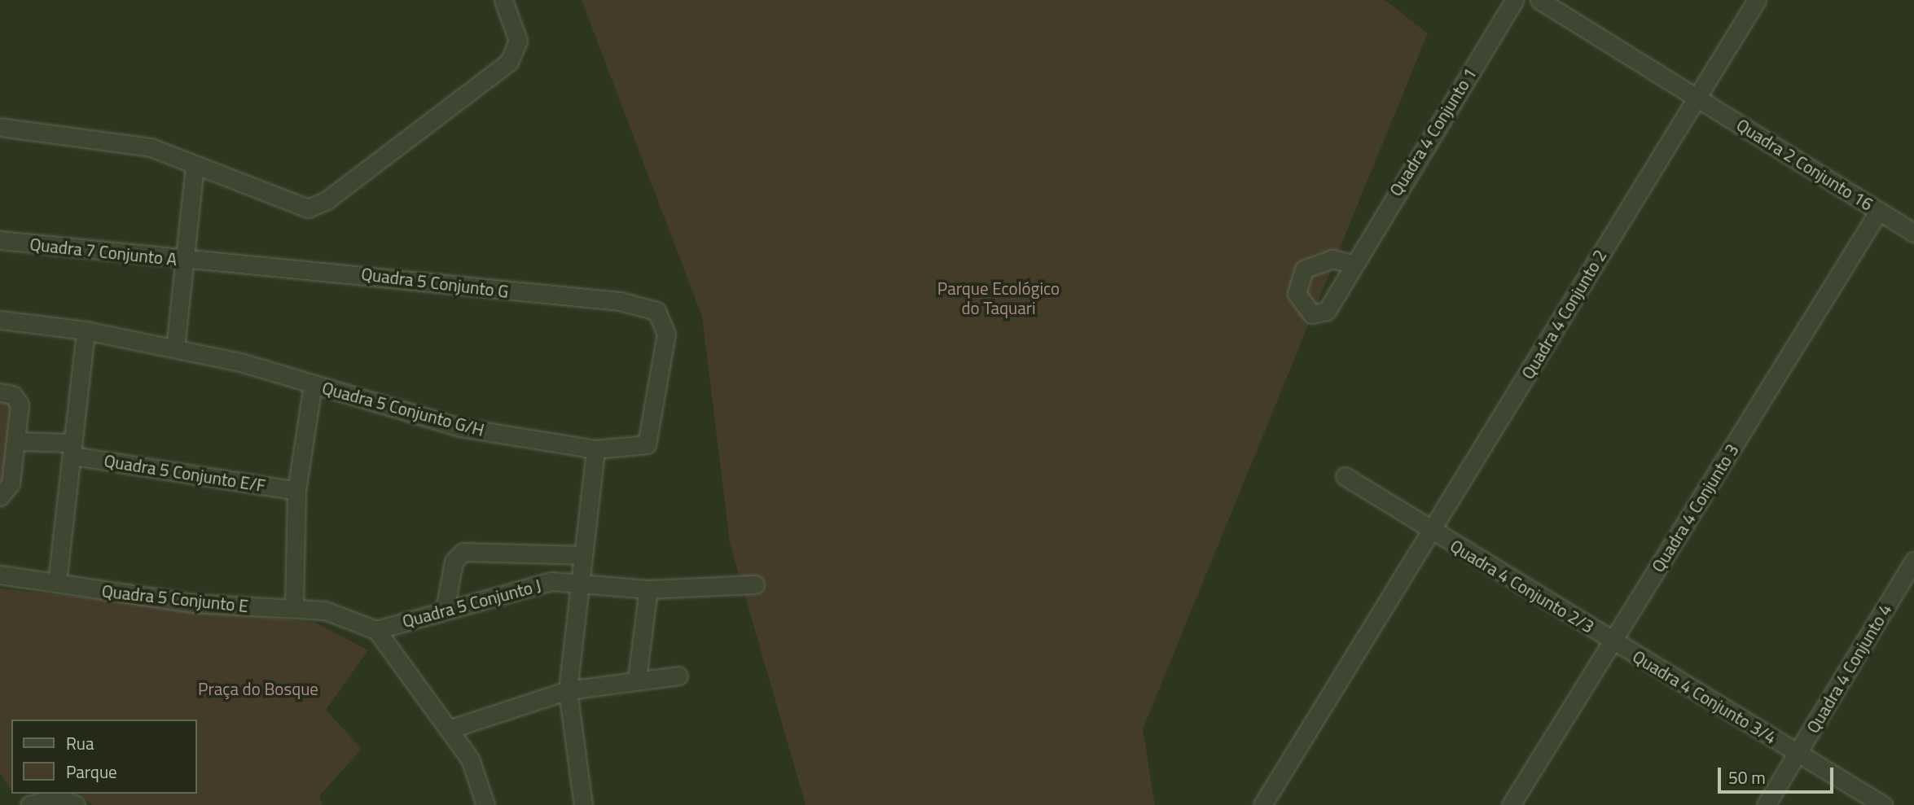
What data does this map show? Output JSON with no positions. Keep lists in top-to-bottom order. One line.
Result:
{"streets":{"street":["Quadra 4 Conjunto 1","Quadra 2 Conjunto 16","Quadra 7 Conjunto A","Quadra 5 Conjunto G","Quadra 4 Conjunto 2","Quadra 5 Conjunto G/H","Quadra 5 Conjunto E/F","Quadra 4 Conjunto 3","Quadra 4 Conjunto 2/3","Quadra 5 Conjunto E","Quadra 5 Conjunto J","Quadra 4 Conjunto 4","Quadra 4 Conjunto 3/4"]},"crossings":[["Quadra 2 Conjunto 16","Quadra 4 Conjunto 2"],["Quadra 2 Conjunto 16","Quadra 4 Conjunto 3"],["Quadra 7 Conjunto A","Quadra 5 Conjunto G"],["Quadra 5 Conjunto G","Quadra 5 Conjunto G/H"],["Quadra 4 Conjunto 2","Quadra 4 Conjunto 2/3"],["Quadra 4 Conjunto 3","Quadra 4 Conjunto 2/3"],["Quadra 4 Conjunto 3","Quadra 4 Conjunto 3/4"],["Quadra 4 Conjunto 2/3","Quadra 4 Conjunto 3/4"],["Quadra 5 Conjunto E","Quadra 5 Conjunto J"],["Quadra 4 Conjunto 4","Quadra 4 Conjunto 3/4"]],"parks":["Parque Ecológico do Taquari","Praça do Bosque"],"legend":["Rua","Parque"],"scale_bar":"50 m"}
